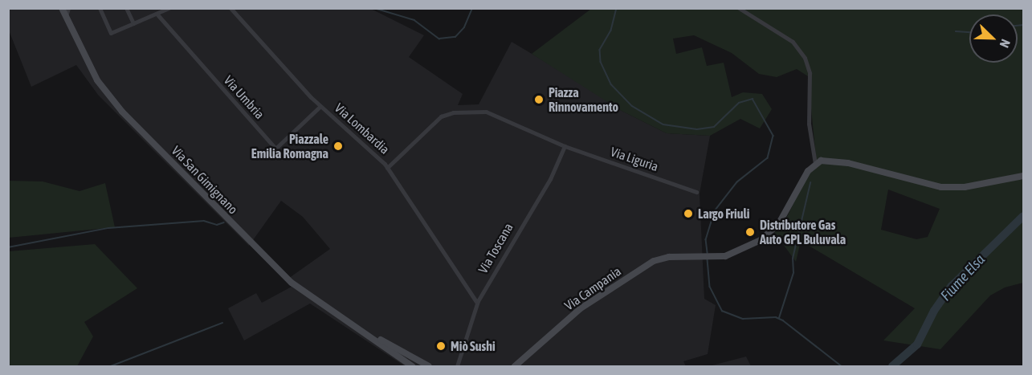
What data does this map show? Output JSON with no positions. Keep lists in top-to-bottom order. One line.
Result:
{"streets":{"street":["Via Umbria","Via Lombardia","Via Liguria","Via San Gimignano","Via Toscana","Via Campania"]},"crossings":[["Via Umbria","Via Lombardia"],["Via Lombardia","Via Toscana"],["Via Liguria","Via Toscana"]],"water":["Fiume Elsa"],"places":["Piazza Rinnovamento","Piazzale Emilia Romagna","Largo Friuli","Distributore Gas Auto GPL Buluvala","Miò Sushi"],"north":"bottom right"}
